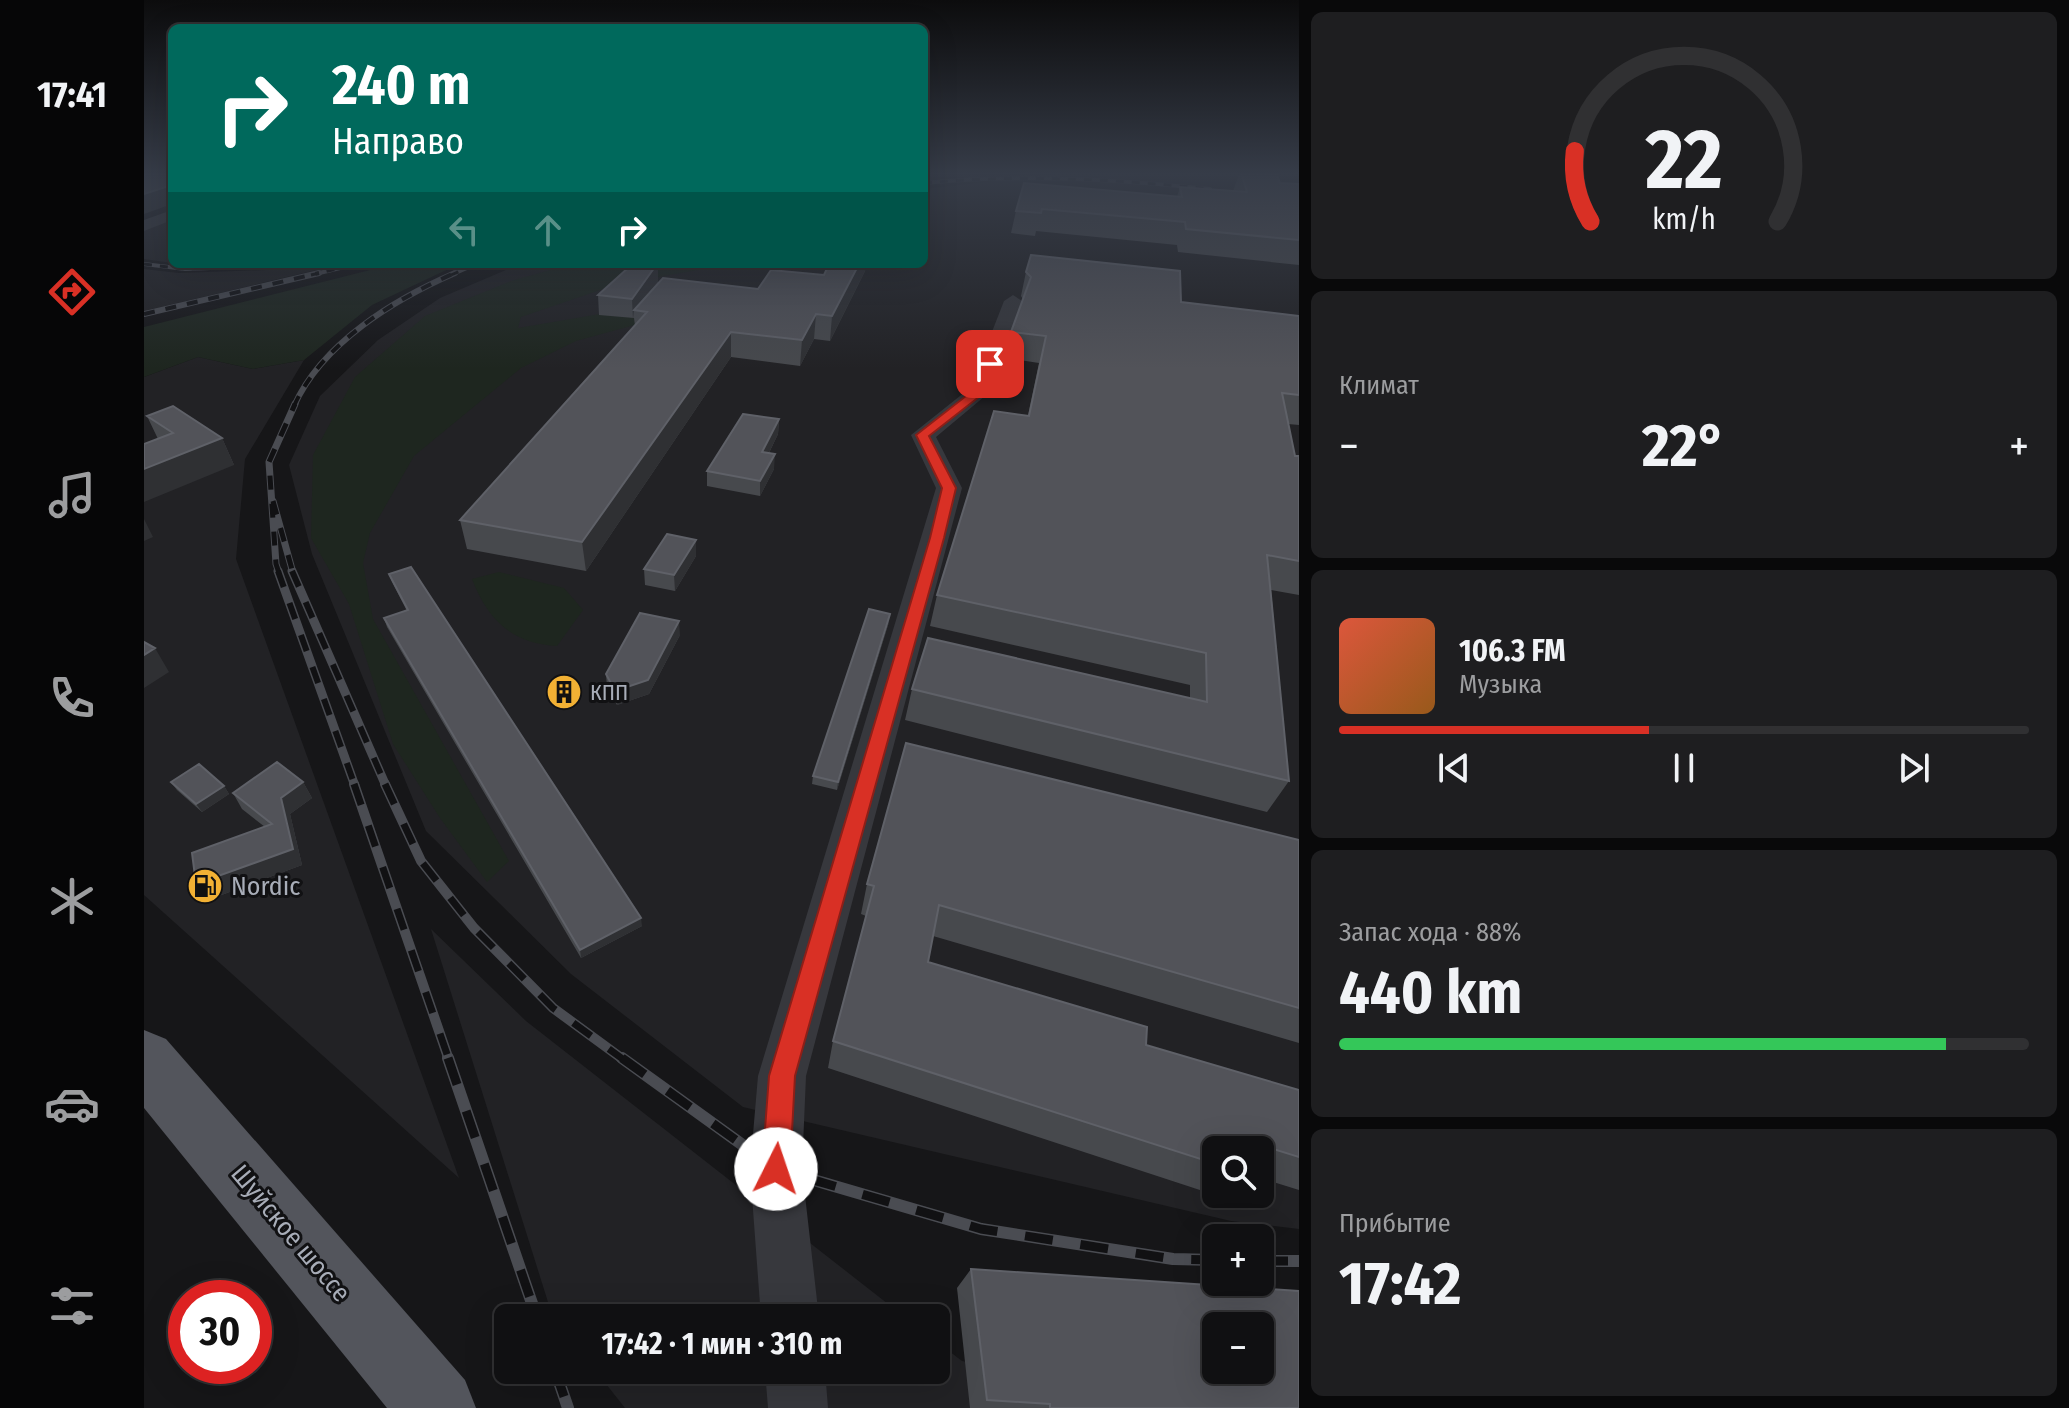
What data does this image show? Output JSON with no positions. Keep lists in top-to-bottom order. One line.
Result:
{"streets":{"main road":["Шуйское шоссе"]},"places":{"building":["КПП"],"fuel station":["Nordic"]},"page":{"tabs":"17:41","turn":["240 m","Направо"],"tile":["Климат",["Запас хода · 88%","440 km"],["Прибытие","17:42"]],"heat":["−","22°","+"],"song":["106.3 FM","Музыка"],"map_buttons":["+","−"],"limit":"30","trip":"17:42 · 1 мин · 310 m","gauge":["22","km/h"]}}
